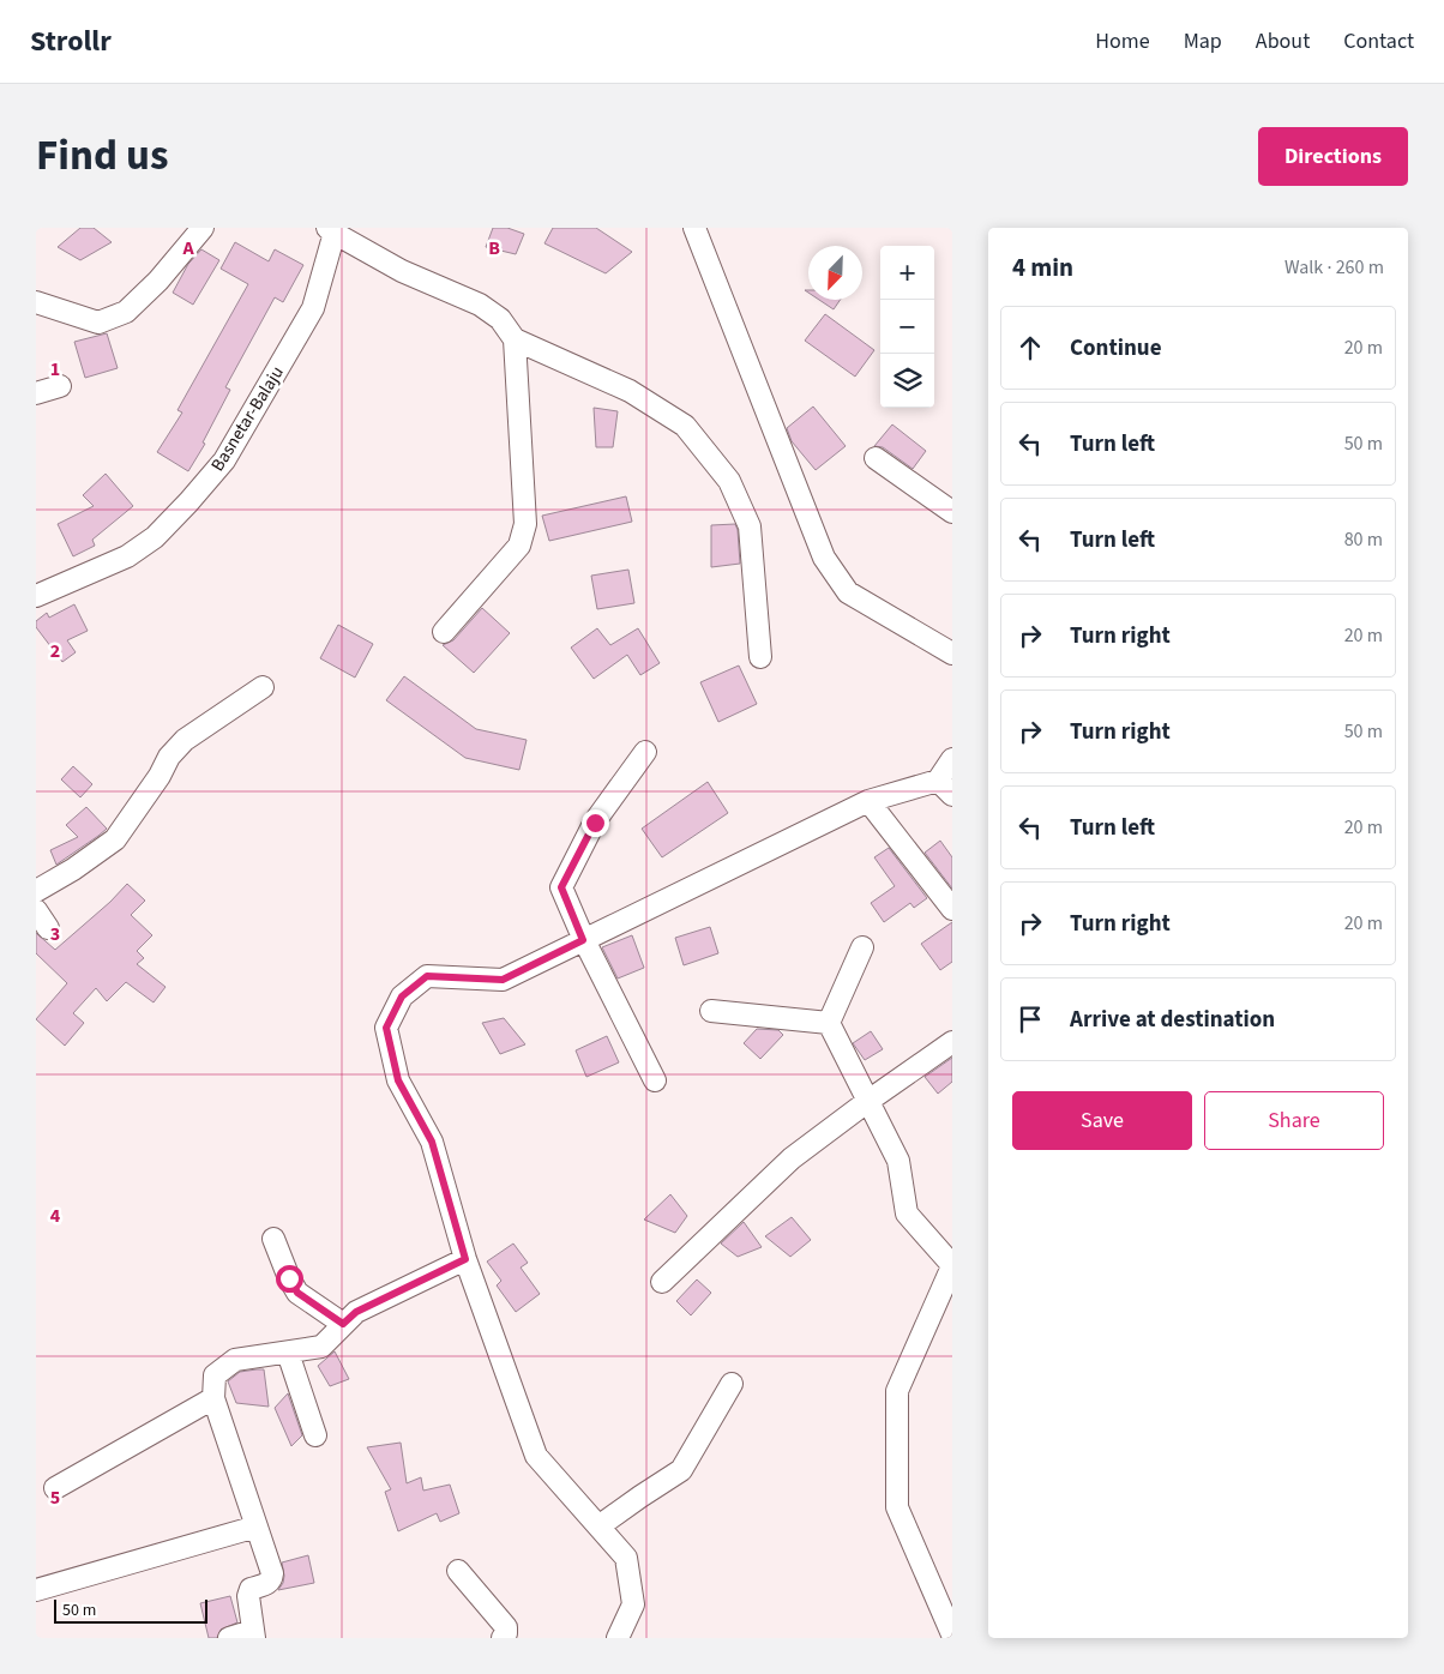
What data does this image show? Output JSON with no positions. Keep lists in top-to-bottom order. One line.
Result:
{"streets":{"street":["Basnetar-Balaju"]},"scale_bar":"50 m","north":"bottom left","page":{"header":"Strollr","nav":["Home","Map","About","Contact"],"title":"Find us","buttons":["Directions",["Save","Share"]],"heading":["4 min","Walk · 260 m"],"map_buttons":["+","−"],"list":[["Continue","20 m"],["Turn left","50 m"],["Turn left","80 m"],["Turn right","20 m"],["Turn right","50 m"],["Turn left","20 m"],["Turn right","20 m"],"Arrive at destination"],"scale":"50 m"},"grid":{"columns":["A","B"],"rows":["1","2","3","4","5"]}}
